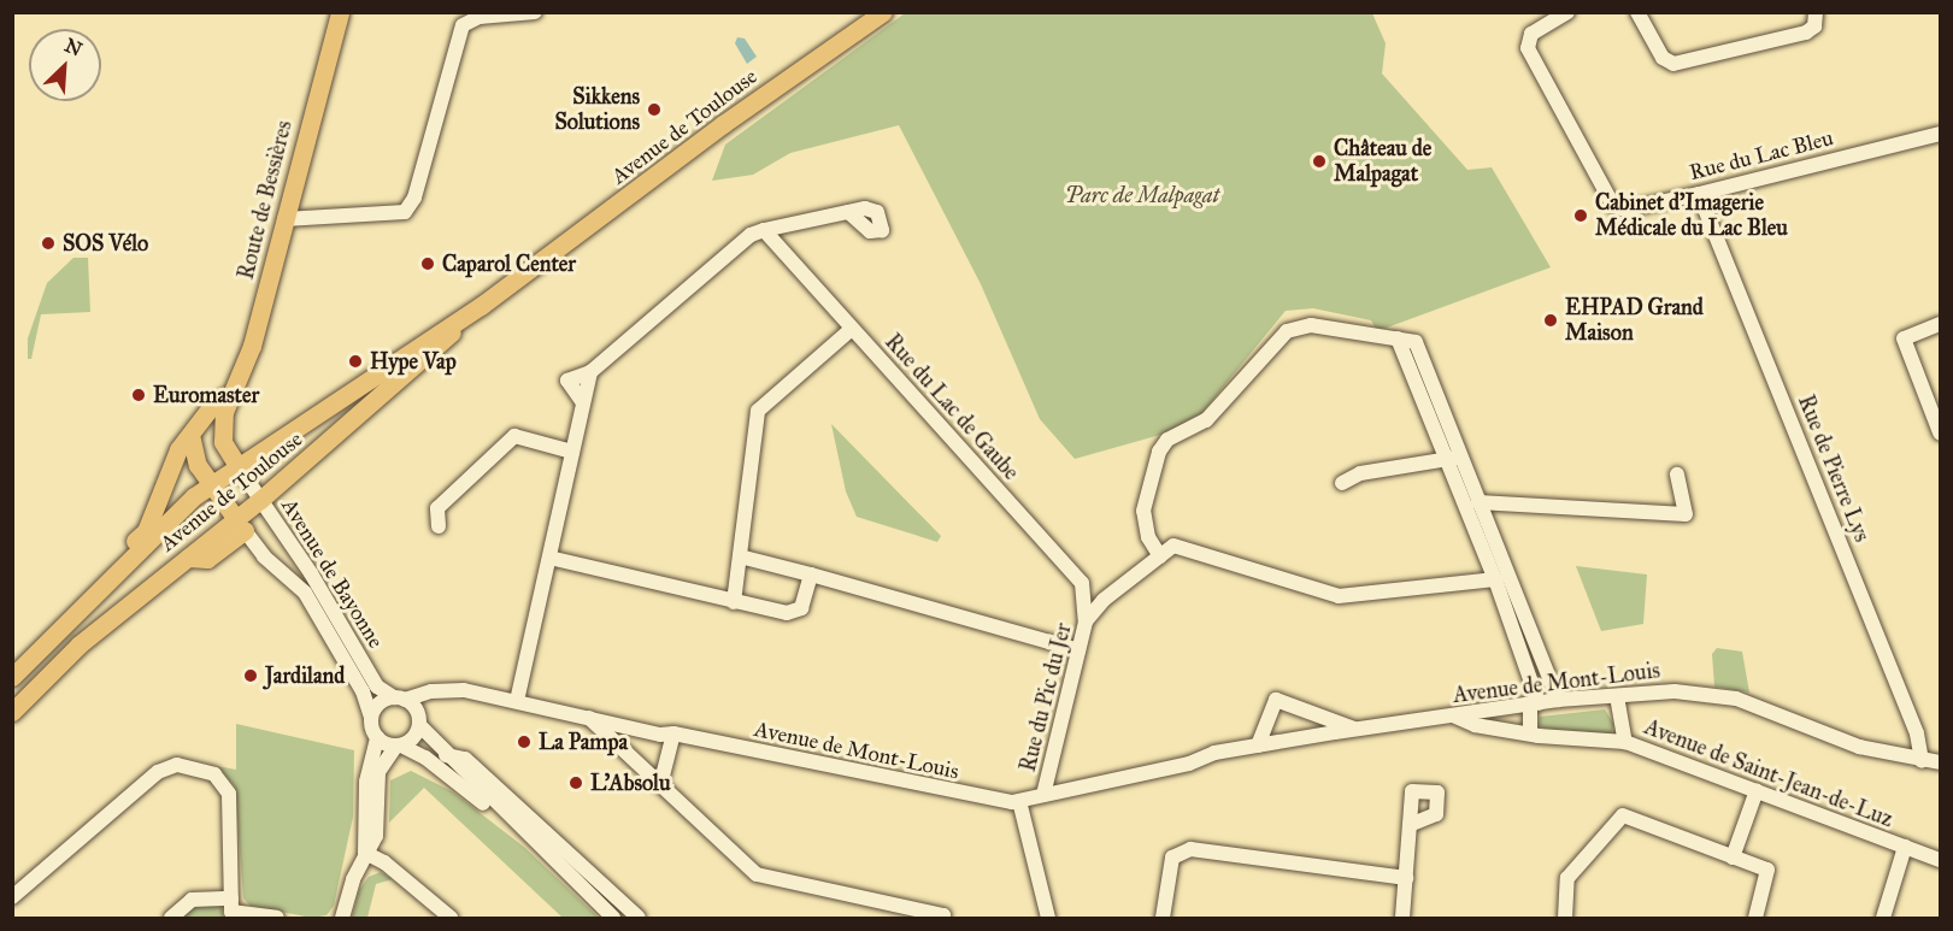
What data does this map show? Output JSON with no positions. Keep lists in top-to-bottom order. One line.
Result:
{"streets":{"main road":["Avenue de Toulouse","Route de Bessières"],"street":["Rue du Lac Bleu","Rue du Lac de Gaube","Rue de Pierre Lys","Avenue de Bayonne","Avenue de Mont-Louis","Rue du Pic du Jer","Avenue de Saint-Jean-de-Luz"]},"crossings":[["Avenue de Toulouse","Route de Bessières"],["Avenue de Toulouse","Avenue de Bayonne"],["Rue du Lac Bleu","Rue de Pierre Lys"],["Route de Bessières","Avenue de Bayonne"],["Rue du Lac de Gaube","Rue du Pic du Jer"],["Rue de Pierre Lys","Avenue de Mont-Louis"],["Avenue de Bayonne","Avenue de Mont-Louis"],["Avenue de Mont-Louis","Rue du Pic du Jer"],["Avenue de Mont-Louis","Avenue de Saint-Jean-de-Luz"]],"parks":["Parc de Malpagat"],"places":["Sikkens Solutions","Château de Malpagat","Cabinet d'Imagerie Médicale du Lac Bleu","SOS Vélo","Caparol Center","EHPAD Grand Maison","Hype Vap","Euromaster","Jardiland","La Pampa","L'Absolu"],"north":"top right"}
